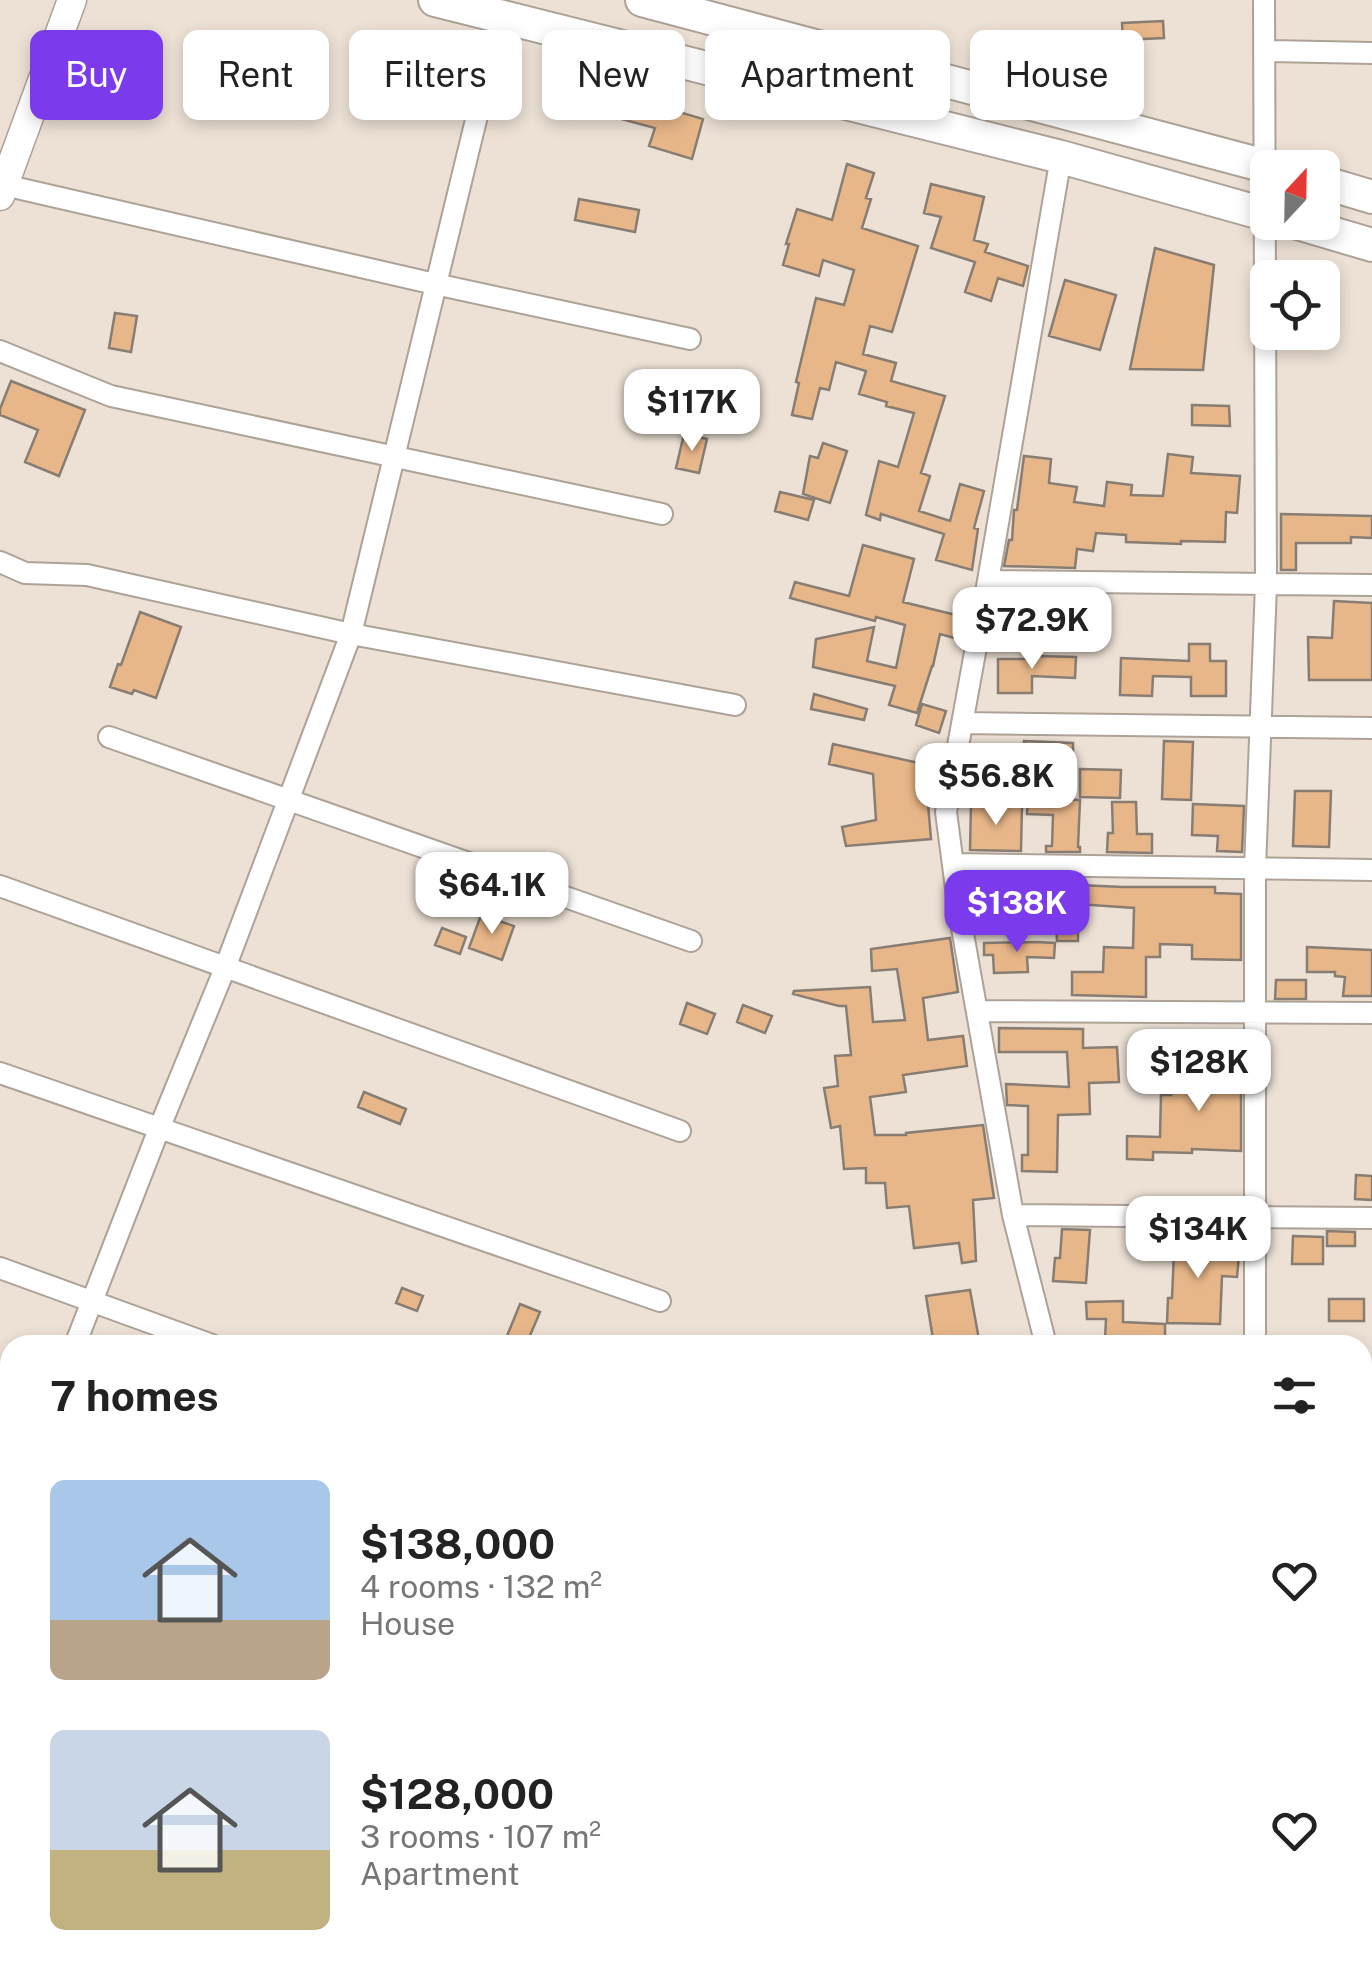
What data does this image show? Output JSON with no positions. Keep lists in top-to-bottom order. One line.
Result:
{"north":"top","page":{"chip":["Buy","Rent","Filters","New","Apartment","House"],"price":["$117K","$72.9K","$56.8K","$64.1K","$138K","$128K","$134K"],"heading":"7 homes","list":[{"name":"$138,000","note":"4 rooms · 132 m² · House"},{"name":"$128,000","note":"3 rooms · 107 m² · Apartment"}]}}
